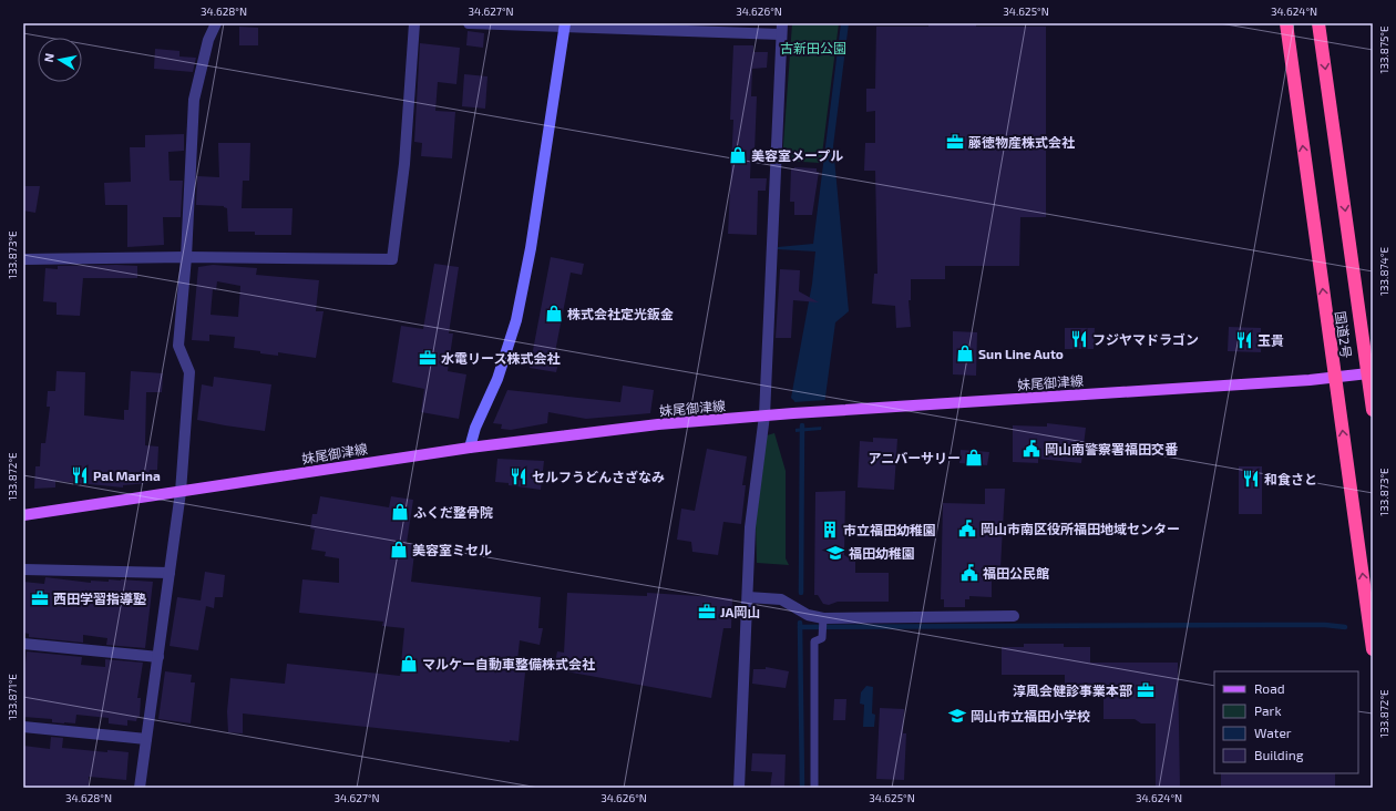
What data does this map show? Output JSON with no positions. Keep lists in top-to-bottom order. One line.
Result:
{"streets":{"highway":["国道2号"],"main road":["妹尾御津線"]},"crossings":[["国道2号","妹尾御津線"]],"parks":["古新田公園"],"places":{"office":["藤徳物産株式会社","水電リース株式会社","西田学習指導塾","JA岡山","淳風会健診事業本部"],"shop":["美容室メープル","株式会社定光鈑金","Sun Line Auto","アニバーサリー","ふくだ整骨院","美容室ミセル","マルケー自動車整備株式会社"],"restaurant":["フジヤマドラゴン","玉貴","Pal Marina","セルフうどんさざなみ","和食さと"],"public building":["岡山南警察署福田交番","岡山市南区役所福田地域センター","福田公民館"],"building":["市立福田幼稚園"],"school or university":["福田幼稚園","岡山市立福田小学校"]},"legend":["Road","Park","Water","Building"],"north":"left","coordinates":["34.628°N","34.627°N","34.626°N","34.625°N","34.624°N","133.875°E","133.873°E","133.874°E","133.872°E","133.871°E"]}
